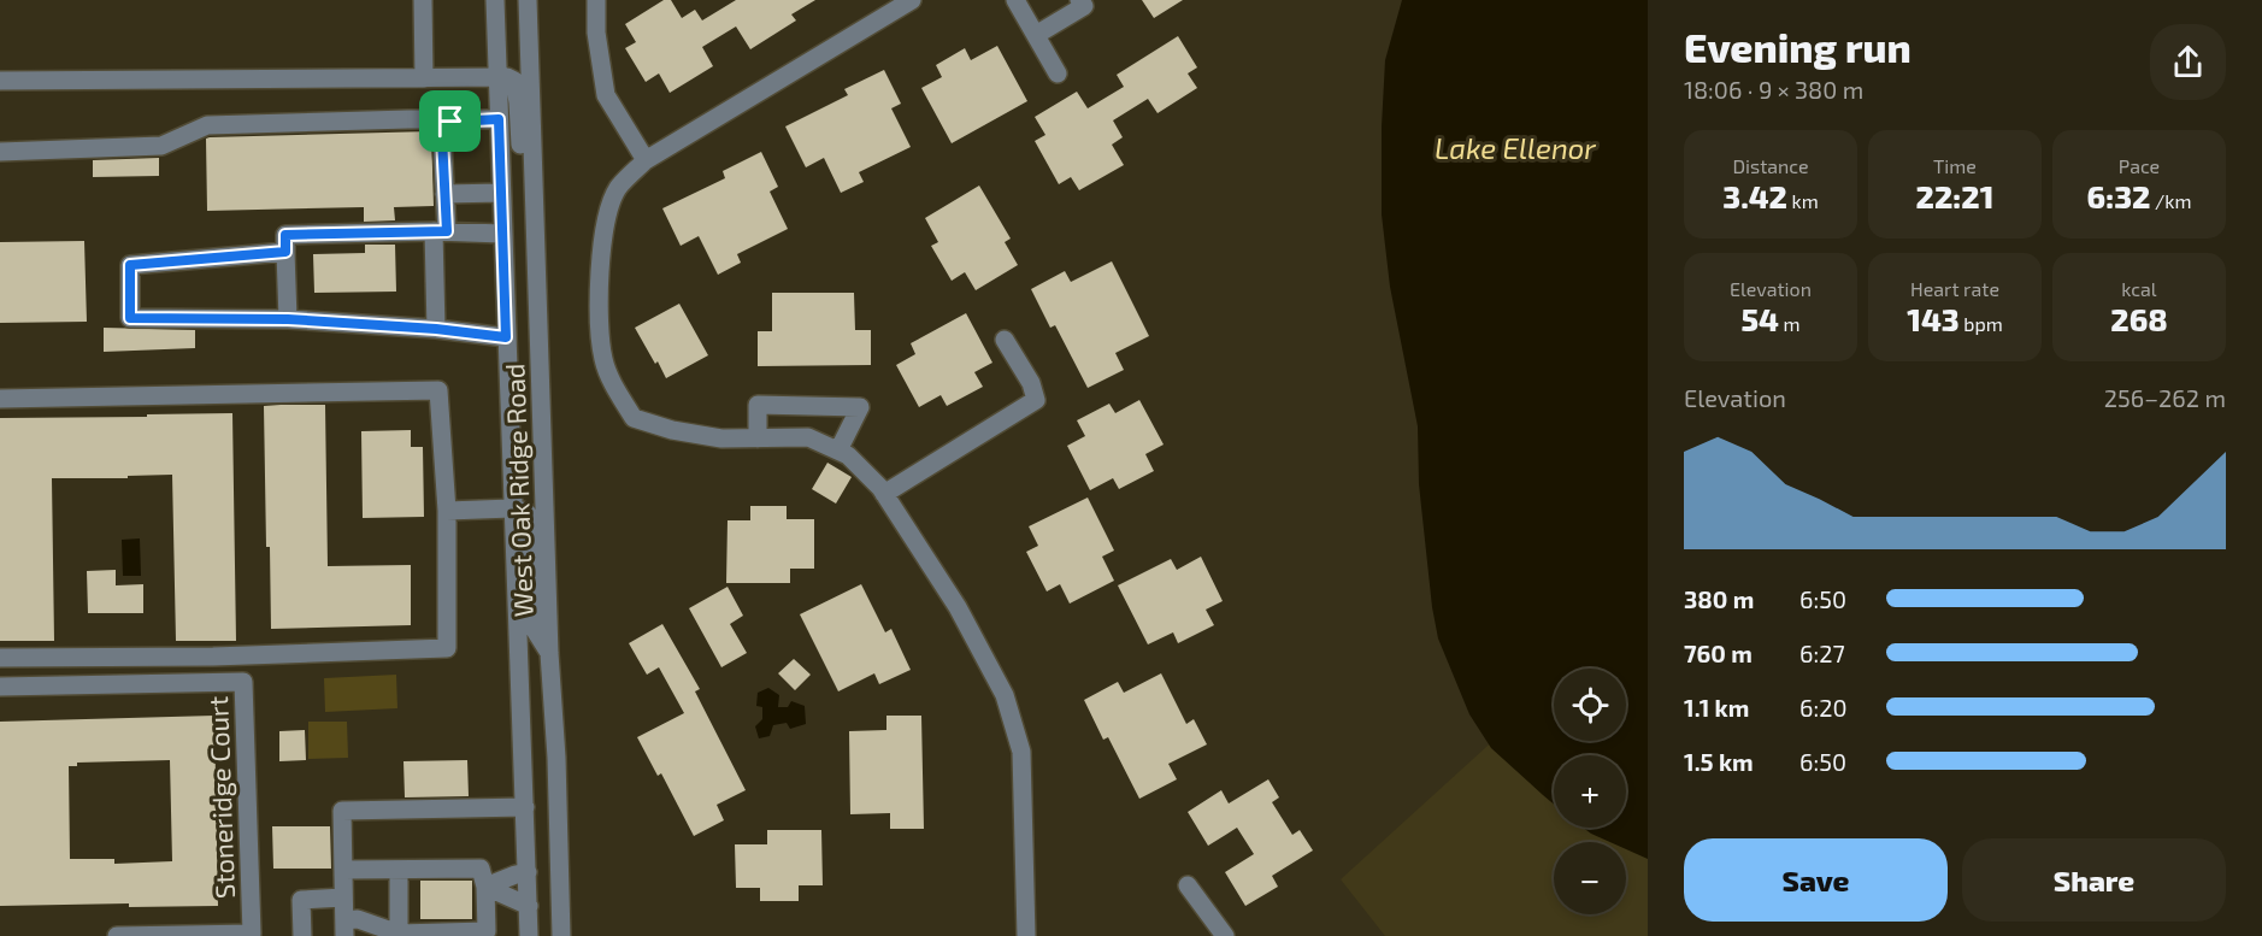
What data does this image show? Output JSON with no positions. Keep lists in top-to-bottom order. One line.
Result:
{"streets":{"street":["West Oak Ridge Road","Stoneridge Court"]},"water":["Lake Ellenor"],"page":{"heading":["Evening run","18:06 · 9 × 380 m"],"stats":[["Distance","3.42 km"],["Time","22:21"],["Pace","6:32 /km"],["Elevation","54 m"],["Heart rate","143 bpm"],["kcal","268"]],"chart":["Elevation","256–262 m"],"list":[{"name":"380 m","note":"6:50"},{"name":"760 m","note":"6:27"},{"name":"1.1 km","note":"6:20"},{"name":"1.5 km","note":"6:50"}],"map_buttons":["+","−"],"buttons":["Save","Share"]}}
